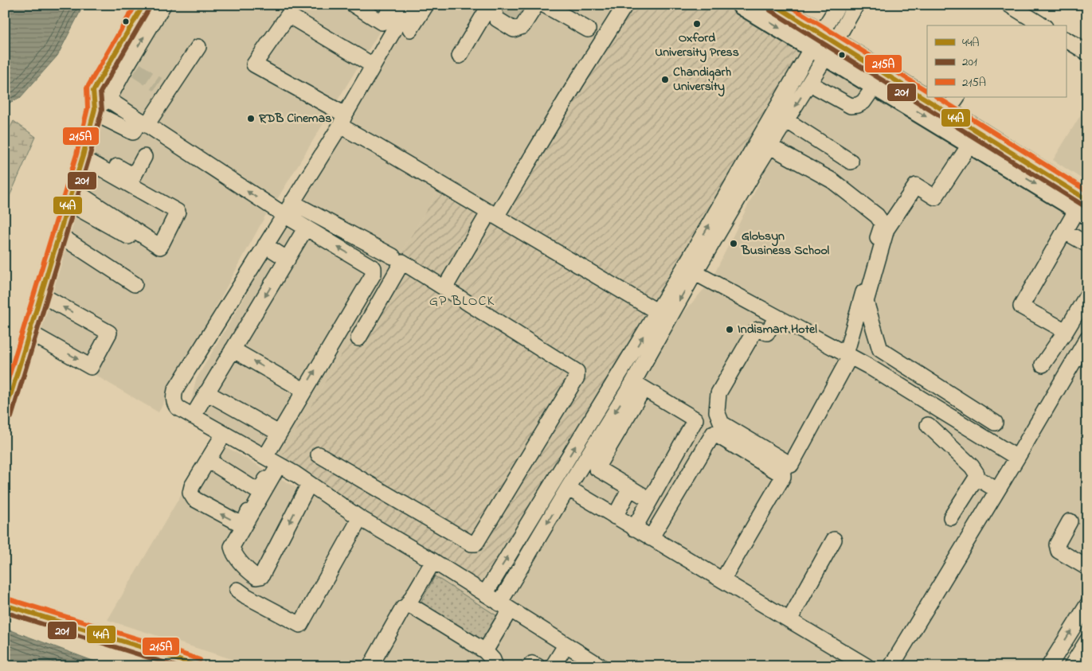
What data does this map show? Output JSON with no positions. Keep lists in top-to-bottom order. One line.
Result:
{"districts":["GP BLOCK"],"places":["Oxford University Press","Chandigarh University","RDB Cinemas","Globsyn Business School","Indismart Hotel"],"lines":["transit line 44A","transit line 215A","transit line 201"],"legend":["44A","201","215A"]}
